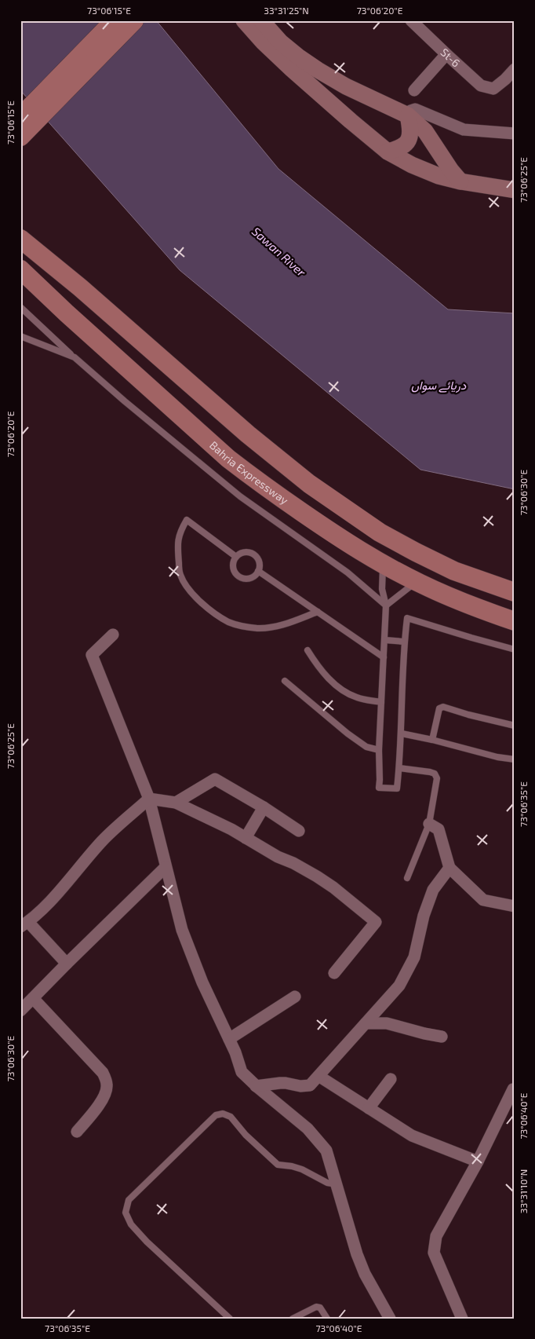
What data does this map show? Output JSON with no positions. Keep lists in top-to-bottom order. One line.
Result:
{"streets":{"main road":["Bahria Expressway"],"street":["St-6"]},"water":["Sawan River","دریائے سواں"],"coordinates":["73°06'15\"E","33°31'25\"N","73°06'20\"E","73°06'25\"E","73°06'30\"E","73°06'35\"E","73°06'40\"E","33°31'10\"N"]}
